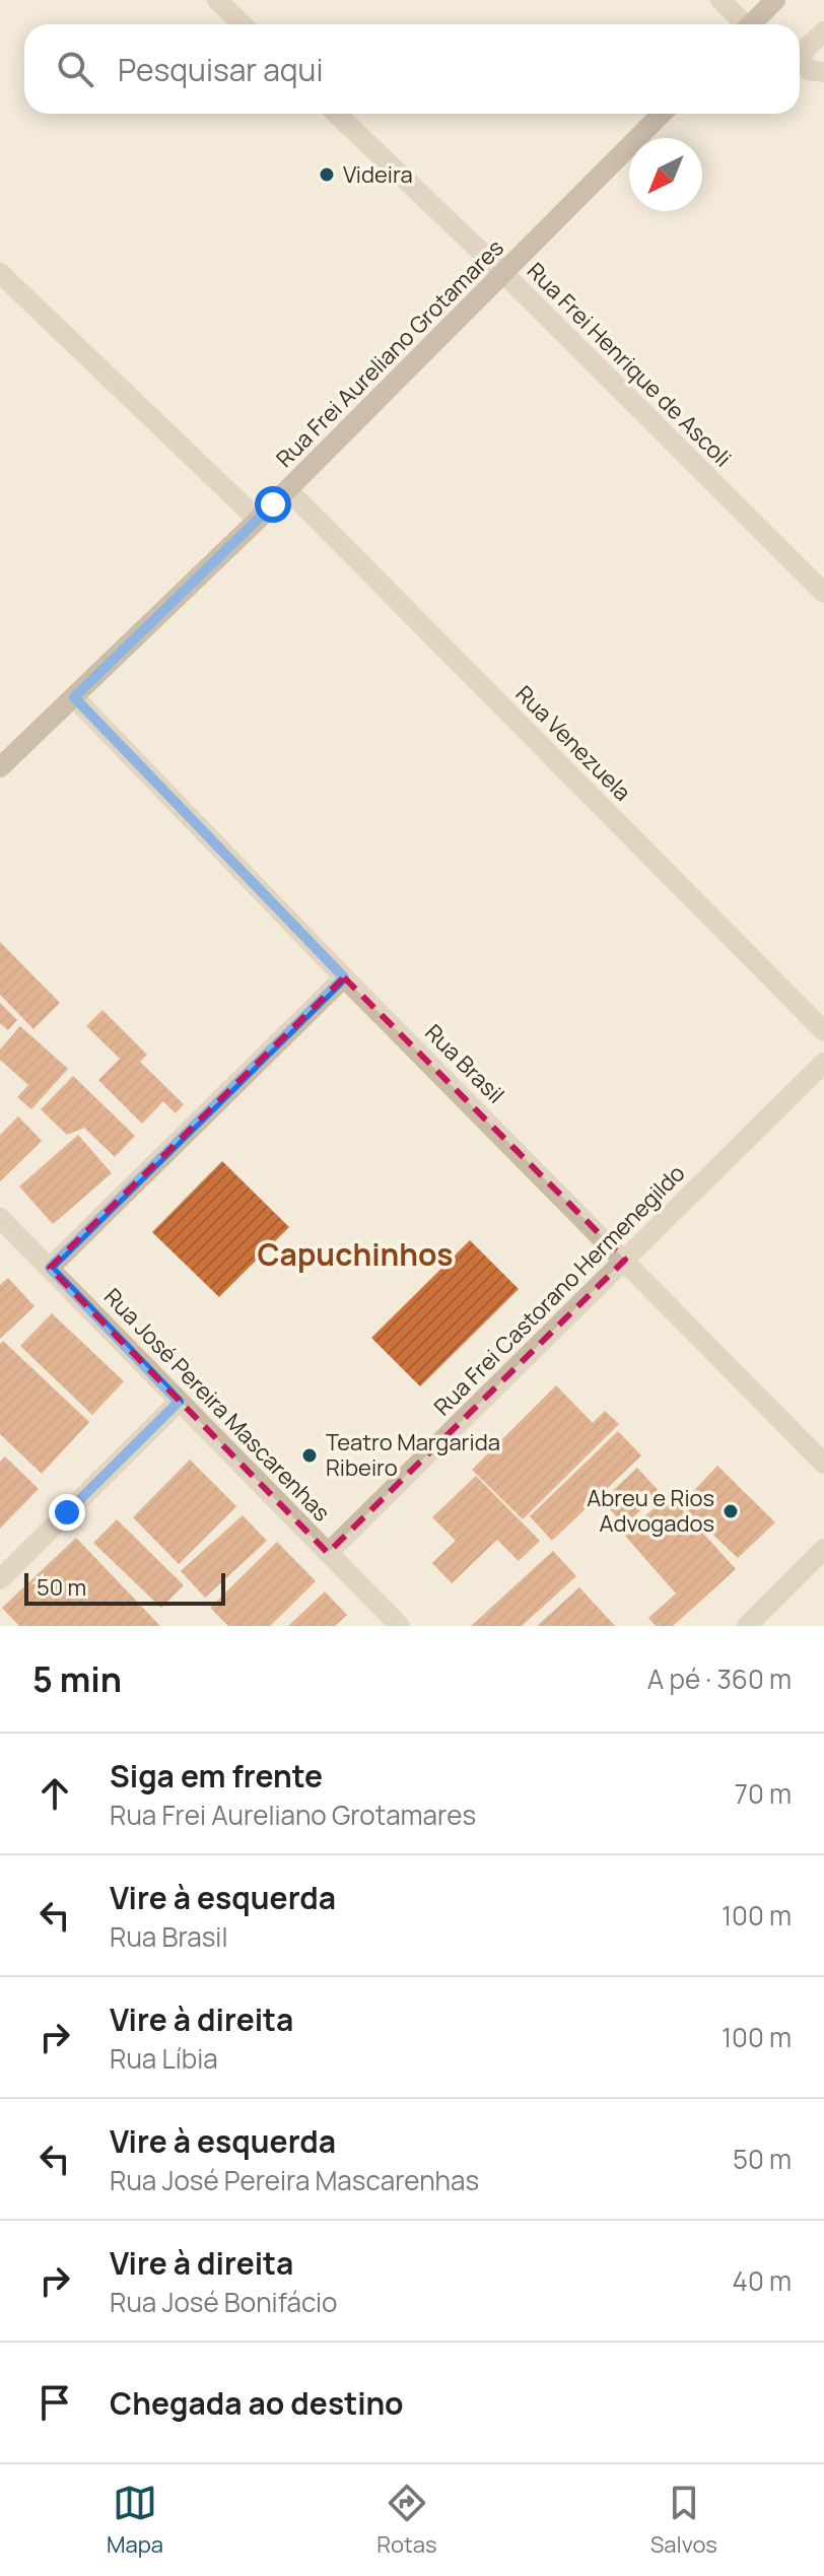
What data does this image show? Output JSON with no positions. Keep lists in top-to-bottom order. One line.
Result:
{"streets":{"street":["Rua Frei Aureliano Grotamares","Rua Frei Henrique de Ascoli","Rua Venezuela","Rua Brasil","Rua Frei Castorano Hermenegildo","Rua José Pereira Mascarenhas"]},"crossings":[["Rua Frei Aureliano Grotamares","Rua Frei Henrique de Ascoli"],["Rua Frei Aureliano Grotamares","Rua Venezuela"],["Rua Frei Aureliano Grotamares","Rua Brasil"],["Rua Brasil","Rua Frei Castorano Hermenegildo"],["Rua Frei Castorano Hermenegildo","Rua José Pereira Mascarenhas"]],"districts":["Capuchinhos"],"places":["Videira","Teatro Margarida Ribeiro","Abreu e Rios Advogados"],"scale_bar":"50 m","north":"bottom left","page":{"search":"Pesquisar aqui","scale":"50 m","heading":["5 min","A pé · 360 m"],"list":[["Siga em frente","Rua Frei Aureliano Grotamares","70 m"],["Vire à esquerda","Rua Brasil","100 m"],["Vire à direita","Rua Líbia","100 m"],["Vire à esquerda","Rua José Pereira Mascarenhas","50 m"],["Vire à direita","Rua José Bonifácio","40 m"],"Chegada ao destino"],"nav":["Mapa","Rotas","Salvos"]}}
